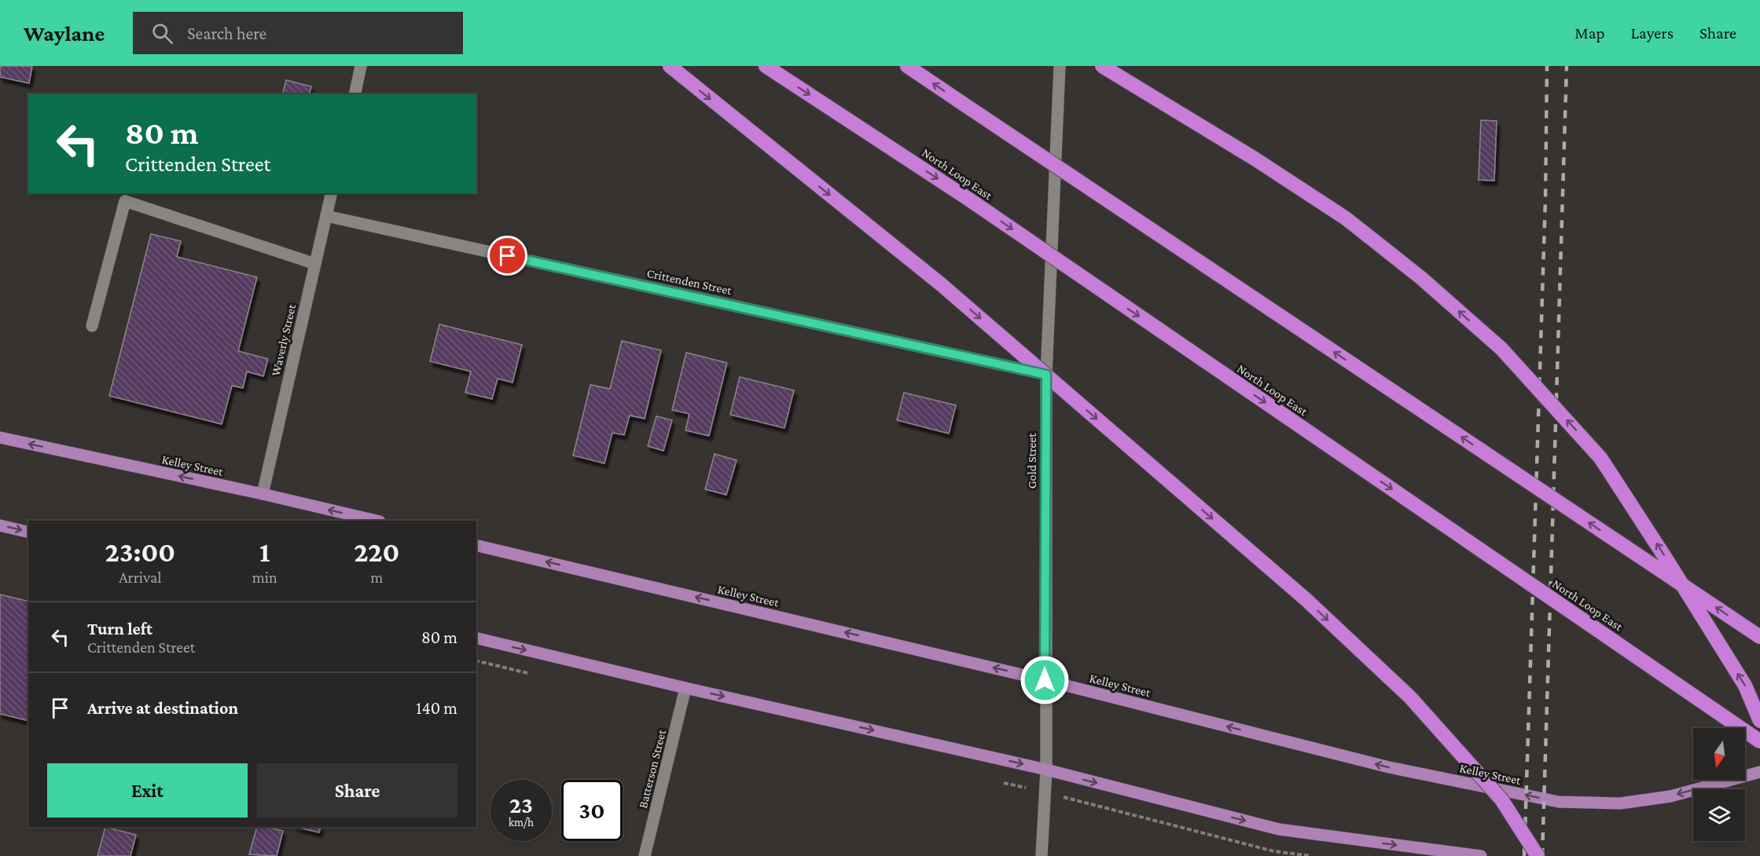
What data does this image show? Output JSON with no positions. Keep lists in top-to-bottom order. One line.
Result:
{"streets":{"highway":["North Loop East"],"main road":["Kelley Street"],"street":["Crittenden Street","Waverly Street","Gold Street","Batterson Street"]},"crossings":[["Crittenden Street","Waverly Street"],["Crittenden Street","Gold Street"],["Waverly Street","Kelley Street"],["Gold Street","Kelley Street"]],"north":"bottom","page":{"header":"Waylane","search":"Search here","nav":["Map","Layers","Share"],"turn":["80 m","Crittenden Street"],"eta":["23:00","Arrival","1","min","220","m"],"list":[{"name":"Turn left","note":"Crittenden Street","value":"80 m"},{"name":"Arrive at destination","value":"140 m"}],"buttons":["Exit","Share"],"speed":"23 km/h","limit":"30"}}
